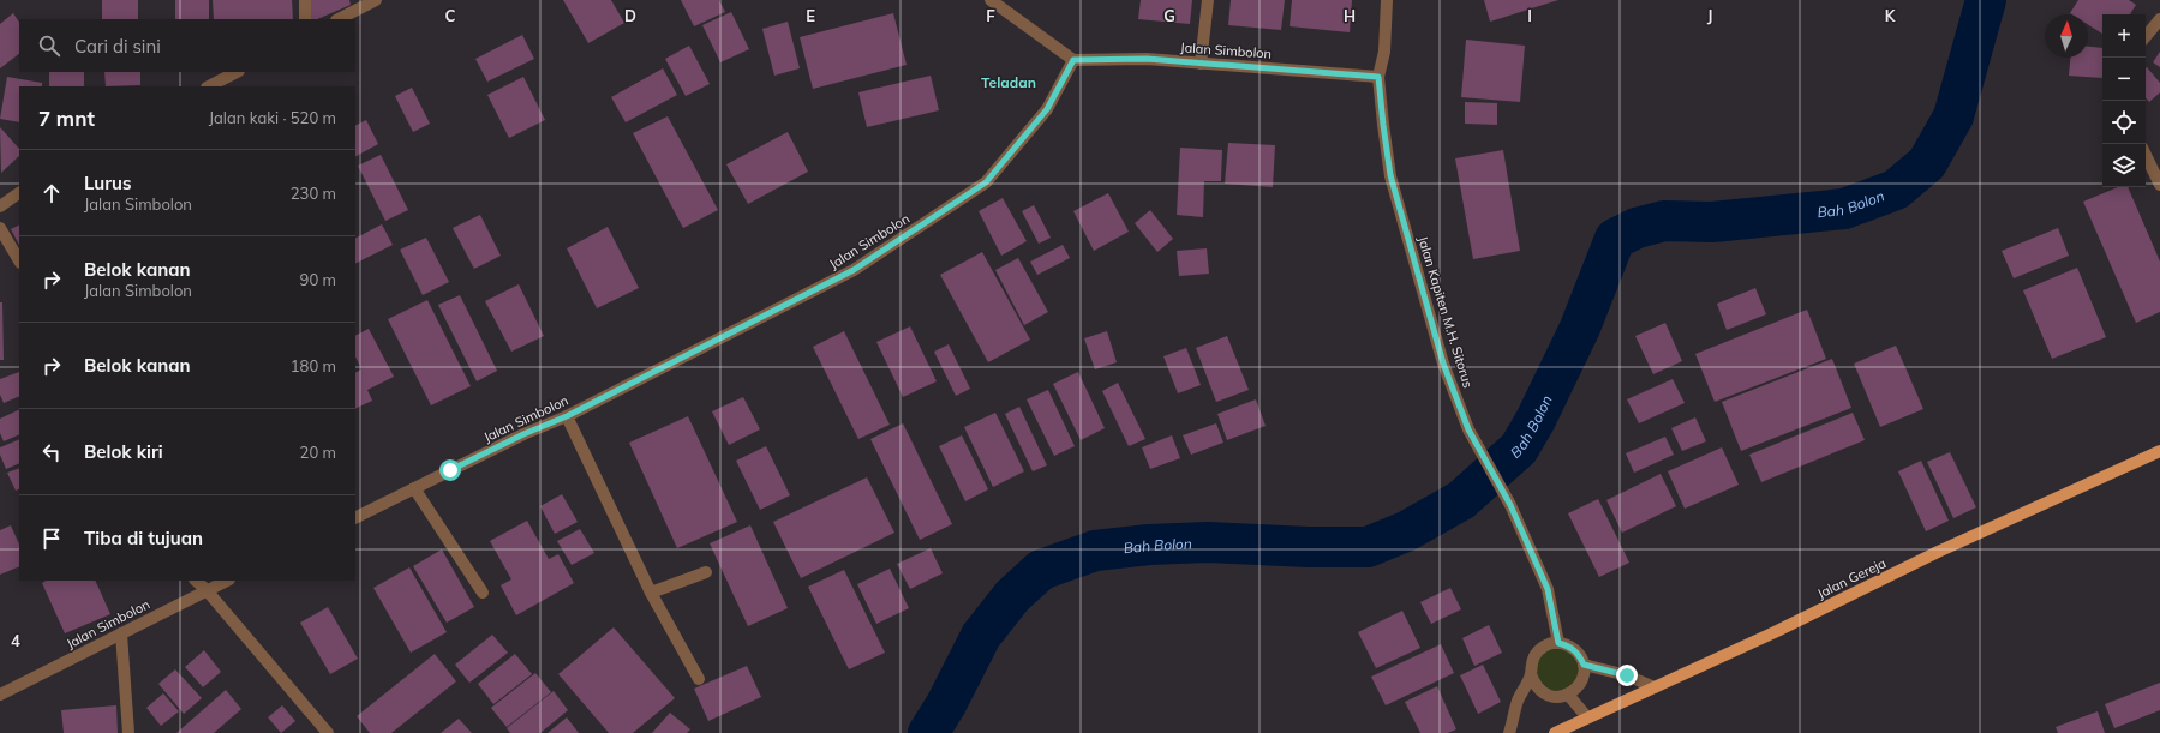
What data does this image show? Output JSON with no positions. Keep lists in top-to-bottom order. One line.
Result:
{"streets":{"main road":["Jalan Gereja"],"street":["Jalan Simbolon","Jalan Kapiten M.H. Sitorus"]},"crossings":[["Jalan Simbolon","Jalan Kapiten M.H. Sitorus"]],"districts":["Teladan"],"water":["Bah Bolon"],"north":"top","page":{"map_buttons":["+","−"],"search":"Cari di sini","heading":["7 mnt","Jalan kaki · 520 m"],"list":[["Lurus","Jalan Simbolon","230 m"],["Belok kanan","Jalan Simbolon","90 m"],["Belok kanan","180 m"],["Belok kiri","20 m"],"Tiba di tujuan"]},"grid":{"columns":["C","D","E","F","G","H","I","J","K"],"rows":["4"]}}
